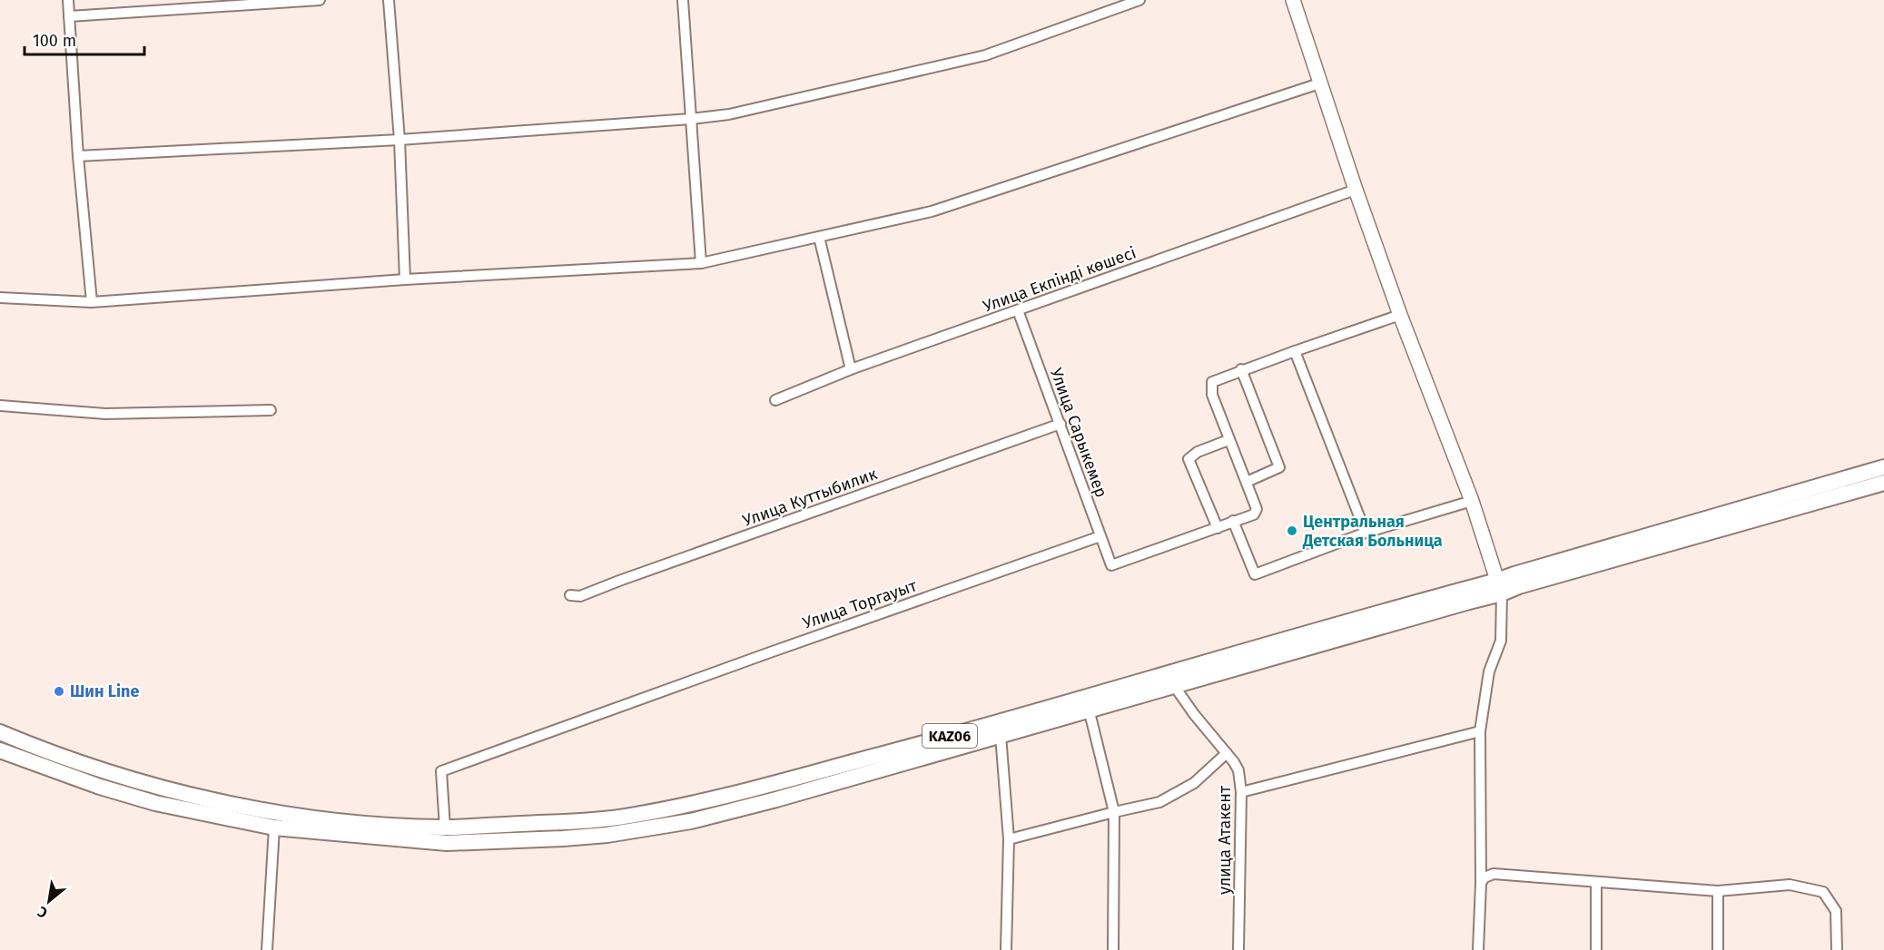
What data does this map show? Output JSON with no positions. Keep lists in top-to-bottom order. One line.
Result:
{"streets":{"highway":["KАZ06"],"street":["Улица Екпінді көшесі","Улица Сарыкемер","Улица Куттыбилик","Улица Торгауыт","улица Атакент"]},"crossings":[["Улица Екпінді көшесі","Улица Сарыкемер"],["Улица Сарыкемер","Улица Куттыбилик"],["Улица Сарыкемер","Улица Торгауыт"],["Улица Торгауыт","KАZ06"],["KАZ06","улица Атакент"]],"places":["Центральная Детская Больница","Шин Line"],"scale_bar":"100 m","north":"bottom left"}
